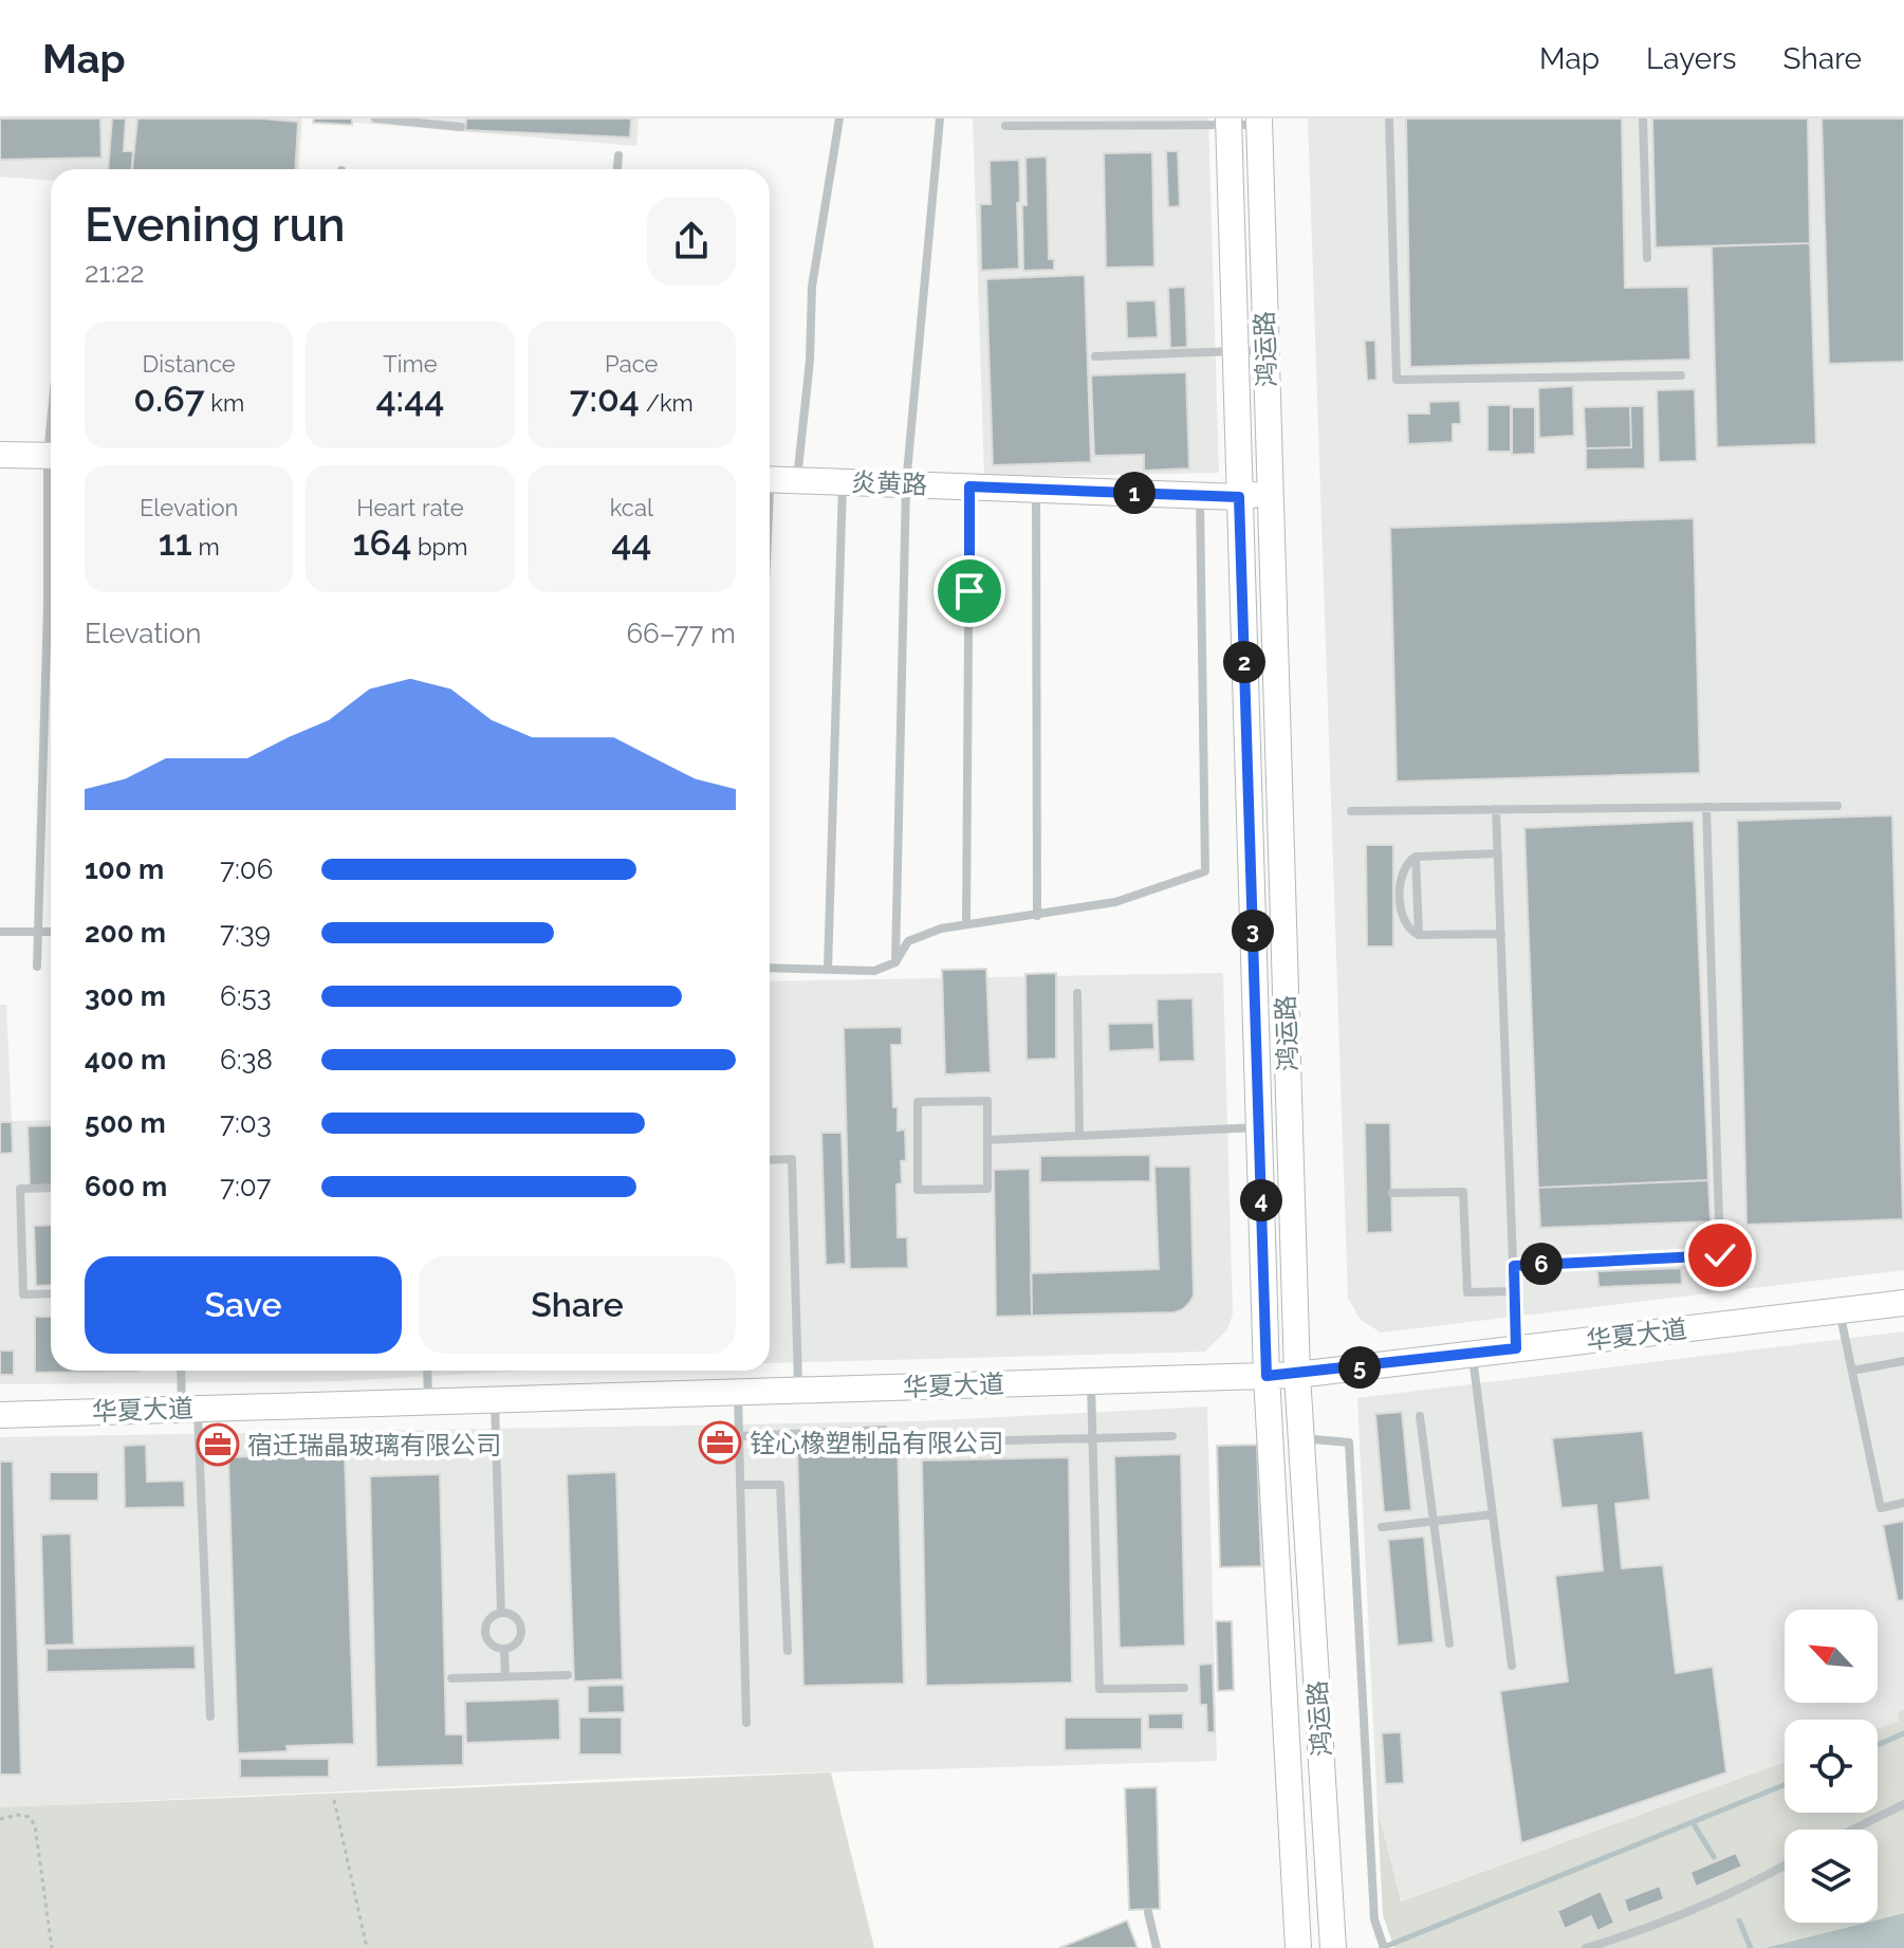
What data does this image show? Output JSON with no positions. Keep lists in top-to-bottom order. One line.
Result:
{"streets":{"street":["鸿运路","炎黄路","华夏大道"]},"crossings":[["鸿运路","炎黄路"],["鸿运路","华夏大道"]],"places":{"office":["铨心橡塑制品有限公司","宿迁瑞晶玻璃有限公司"]},"north":"top left","page":{"header":"Map","nav":["Map","Layers","Share"],"heading":["Evening run","21:22"],"stats":[["Distance","0.67 km"],["Time","4:44"],["Pace","7:04 /km"],["Elevation","11 m"],["Heart rate","164 bpm"],["kcal","44"]],"pins":["1","2","3","4","6","5"],"chart":["Elevation","66–77 m"],"list":[{"name":"100 m","note":"7:06"},{"name":"200 m","note":"7:39"},{"name":"300 m","note":"6:53"},{"name":"400 m","note":"6:38"},{"name":"500 m","note":"7:03"},{"name":"600 m","note":"7:07"}],"buttons":["Save","Share"]}}
